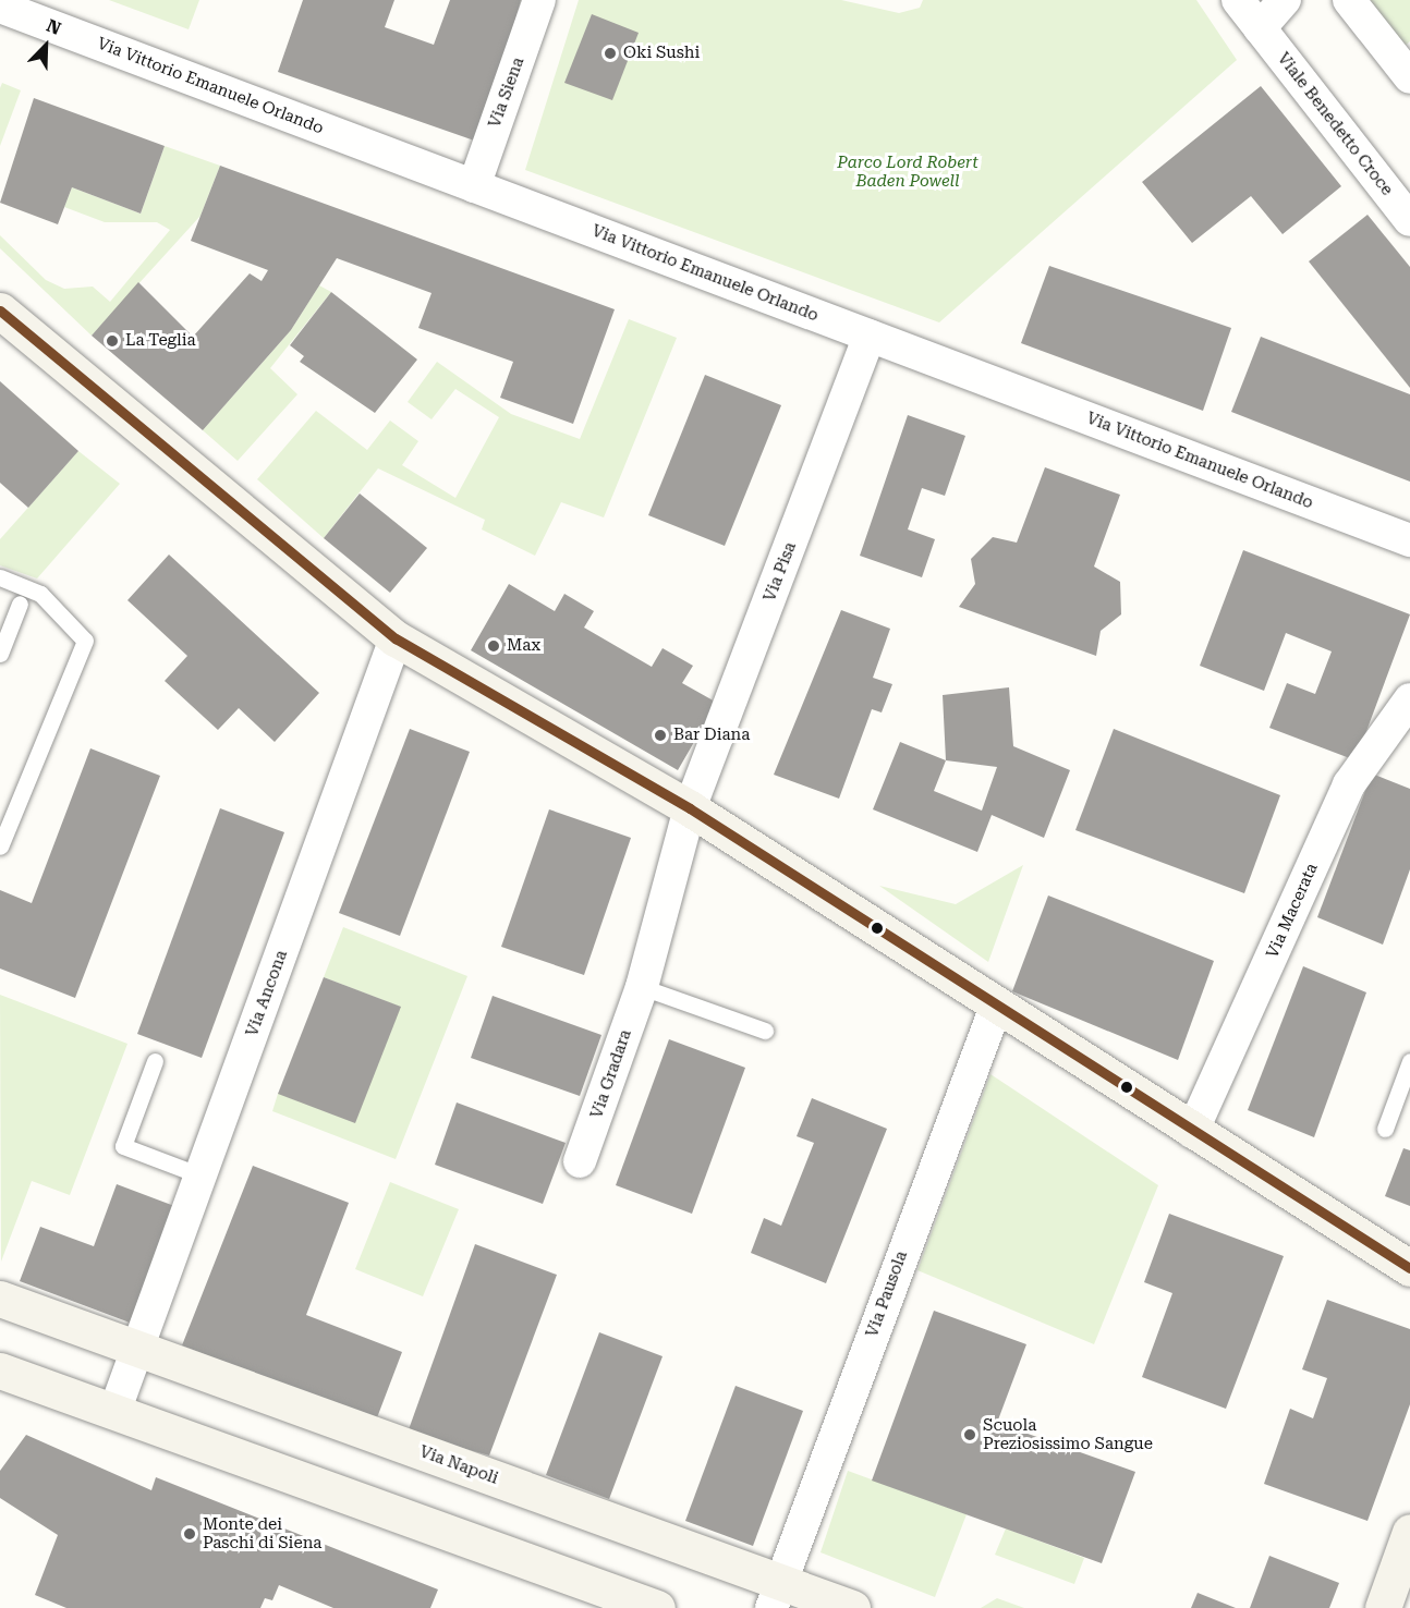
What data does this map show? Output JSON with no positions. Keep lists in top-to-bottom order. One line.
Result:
{"streets":{"street":["Via Vittorio Emanuele Orlando","Via Siena","Viale Benedetto Croce","Via Pisa","Via Macerata","Via Ancona","Via Gradara","Via Pausola","Via Napoli"]},"crossings":[["Via Vittorio Emanuele Orlando","Via Siena"],["Via Vittorio Emanuele Orlando","Via Pisa"],["Via Pisa","Via Gradara"],["Via Ancona","Via Napoli"],["Via Pausola","Via Napoli"]],"parks":["Parco Lord Robert Baden Powell"],"places":["Oki Sushi","La Teglia","Max","Bar Diana","Scuola Preziosissimo Sangue","Monte dei Paschi di Siena"],"north":"top right"}
